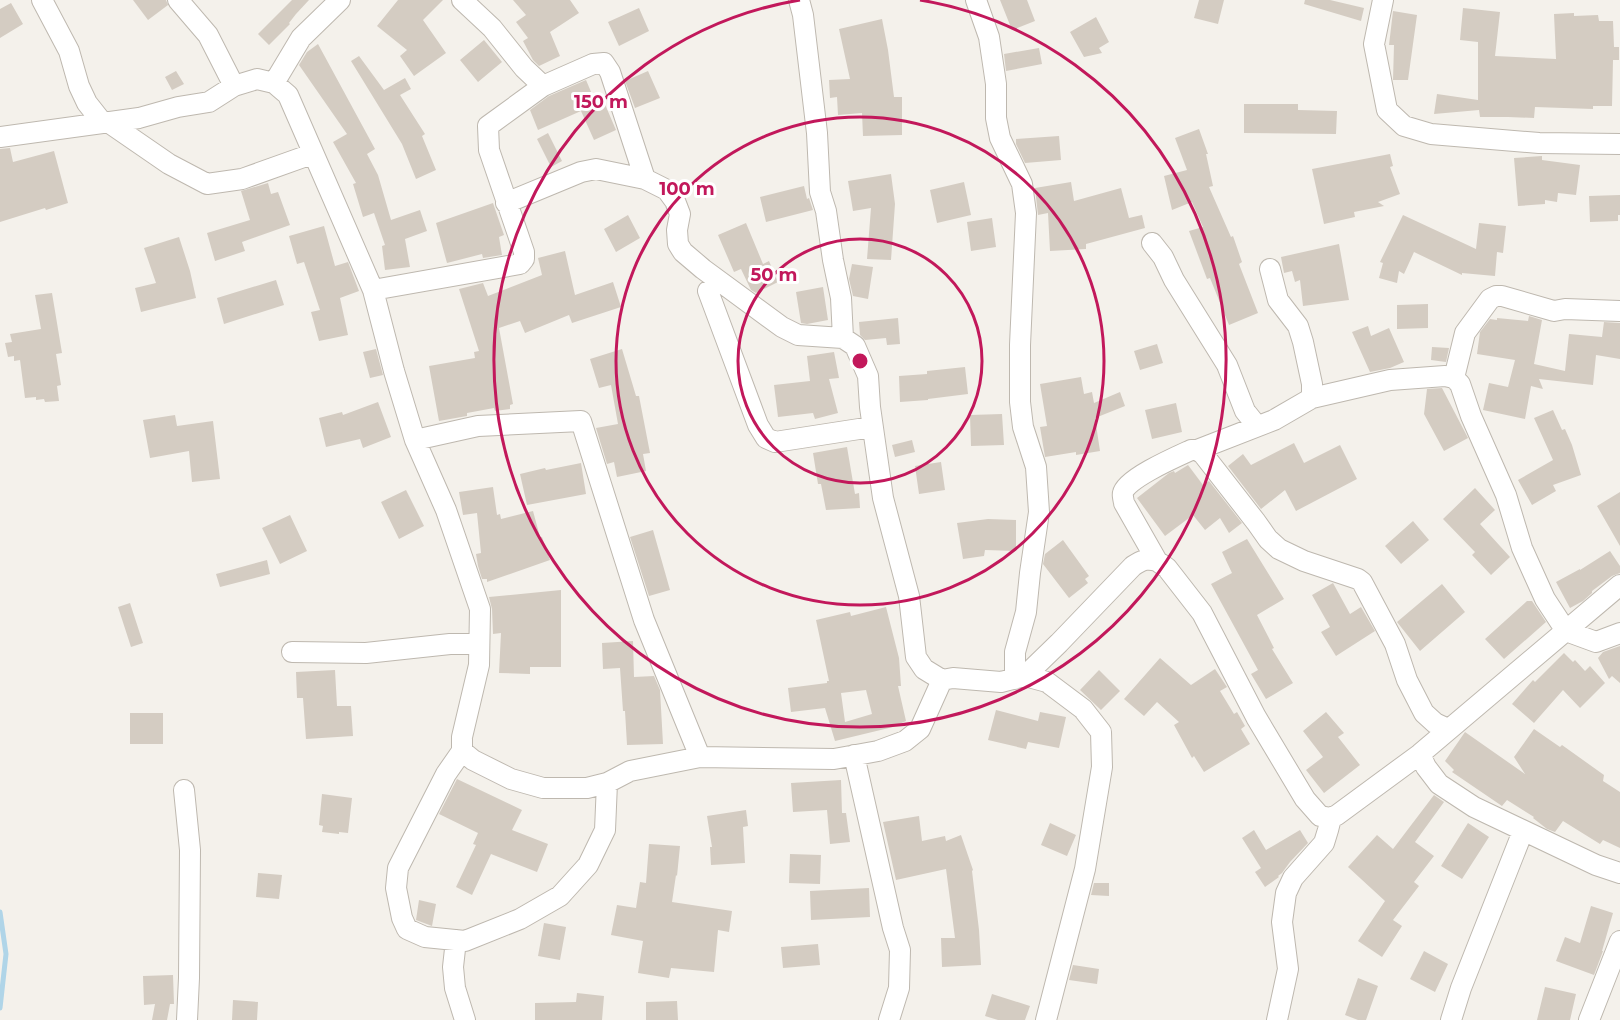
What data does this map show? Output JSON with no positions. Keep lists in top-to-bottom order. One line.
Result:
{"rings":["150 m","100 m","50 m"]}
